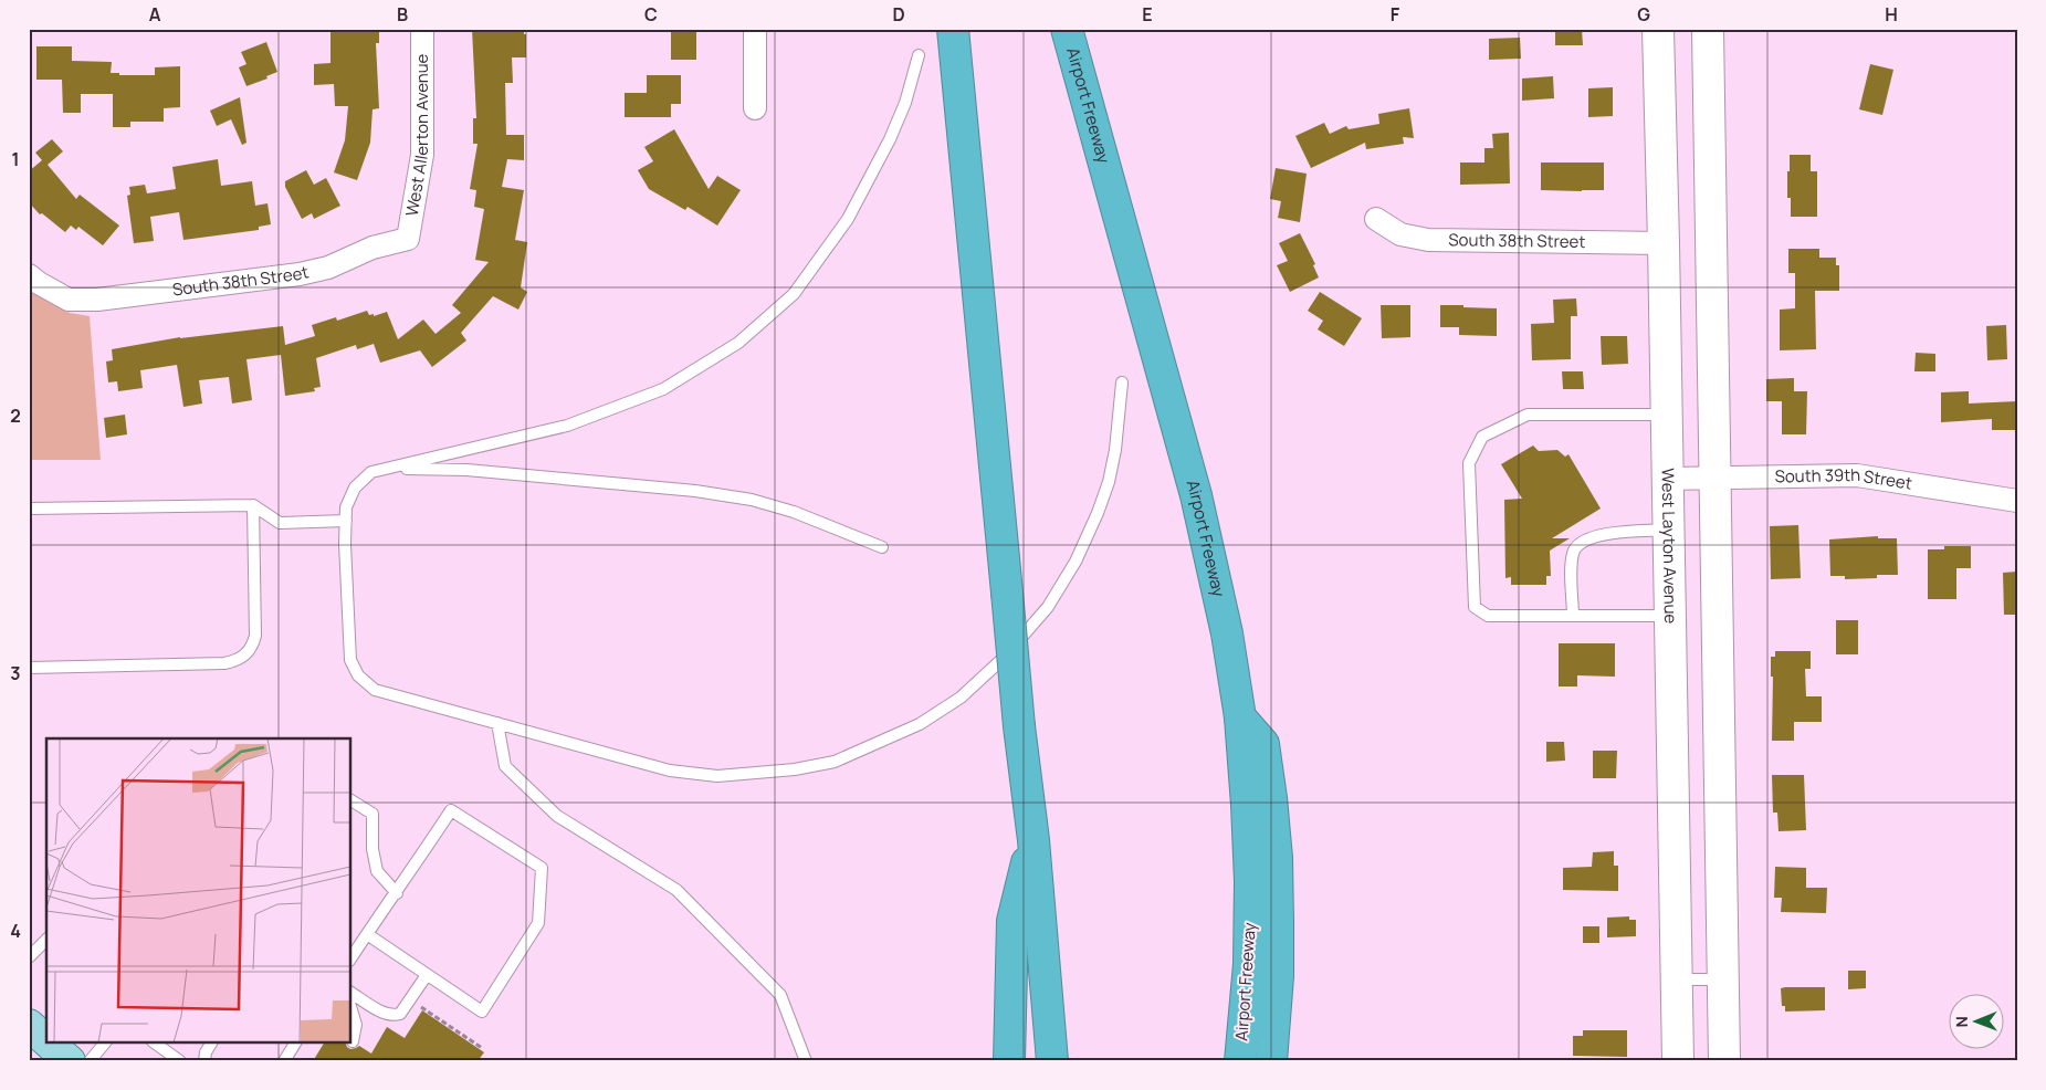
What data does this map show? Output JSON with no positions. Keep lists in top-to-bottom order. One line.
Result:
{"streets":{"highway":["Airport Freeway"],"main road":["West Layton Avenue"],"street":["West Allerton Avenue","South 38th Street","South 39th Street"]},"crossings":[["West Allerton Avenue","South 38th Street"],["South 38th Street","West Layton Avenue"],["South 39th Street","West Layton Avenue"]],"north":"left","grid":{"columns":["A","B","C","D","E","F","G","H"],"rows":["1","2","3","4"]}}
